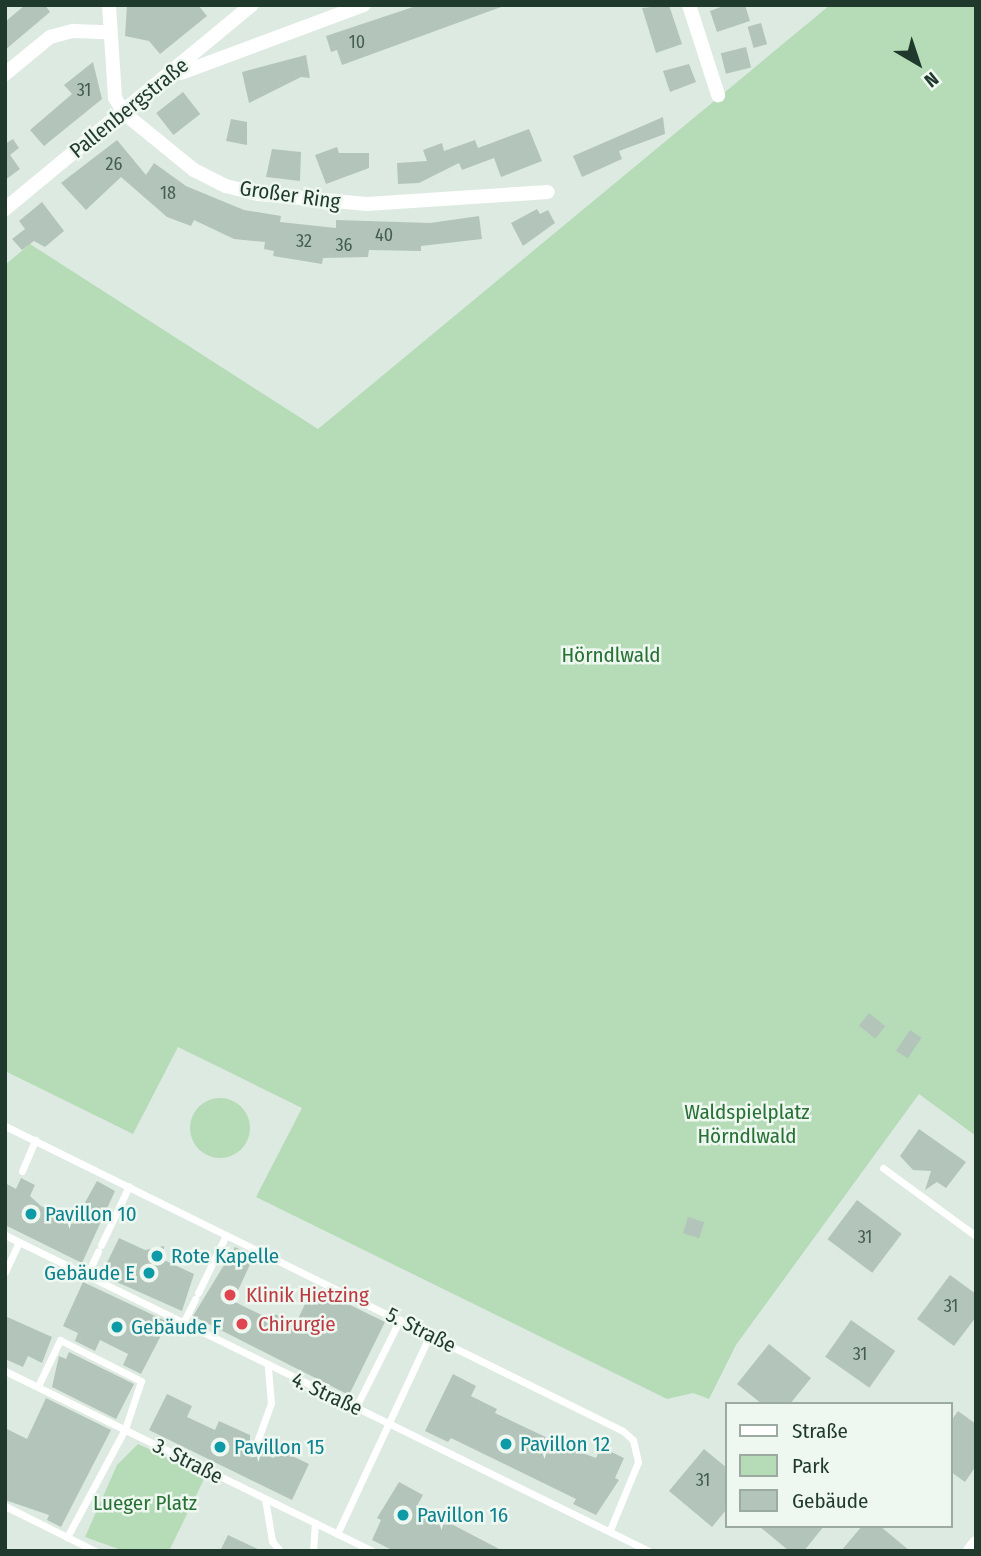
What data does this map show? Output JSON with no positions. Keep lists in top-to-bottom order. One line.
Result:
{"streets":{"street":["Pallenbergstraße","Großer Ring"],"lane":["5. Straße","4. Straße","3. Straße"]},"crossings":[["Pallenbergstraße","Großer Ring"],["5. Straße","4. Straße"]],"parks":["Hörndlwald","Waldspielplatz Hörndlwald","Lueger Platz"],"places":["Pavillon 10","Rote Kapelle","Gebäude E","Klinik Hietzing","Chirurgie","Gebäude F","Pavillon 12","Pavillon 15","Pavillon 16"],"house_numbers":["10","31","26","18","40","32","36","31","31","31","31"],"legend":["Straße","Park","Gebäude"],"north":"bottom right"}
